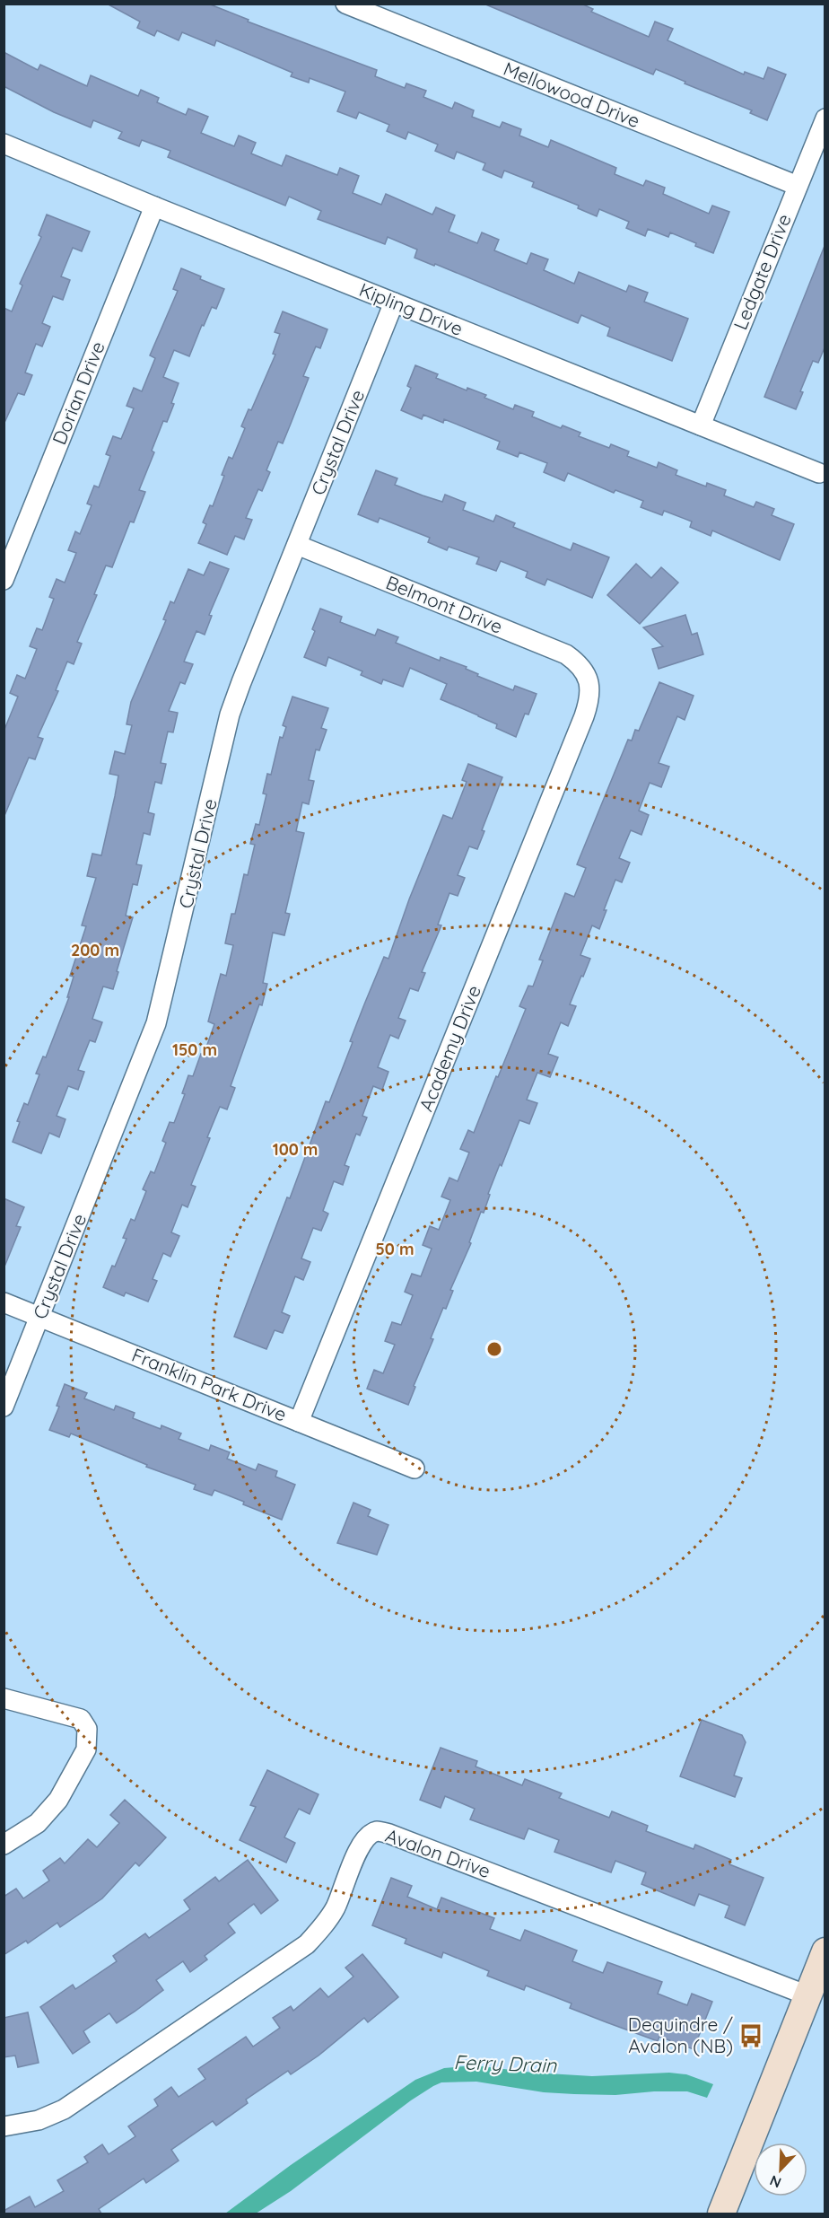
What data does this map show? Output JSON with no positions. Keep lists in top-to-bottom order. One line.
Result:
{"streets":{"street":["Mellowood Drive","Ledgate Drive","Kipling Drive","Dorian Drive","Crystal Drive","Belmont Drive","Academy Drive","Franklin Park Drive","Avalon Drive"]},"crossings":[["Mellowood Drive","Ledgate Drive"],["Ledgate Drive","Kipling Drive"],["Kipling Drive","Dorian Drive"],["Kipling Drive","Crystal Drive"],["Crystal Drive","Belmont Drive"],["Crystal Drive","Franklin Park Drive"],["Belmont Drive","Academy Drive"],["Academy Drive","Franklin Park Drive"]],"water":["Ferry Drain"],"places":{"bus stop":["Dequindre / Avalon (NB)"]},"north":"bottom left","rings":["200 m","150 m","100 m","50 m"]}
